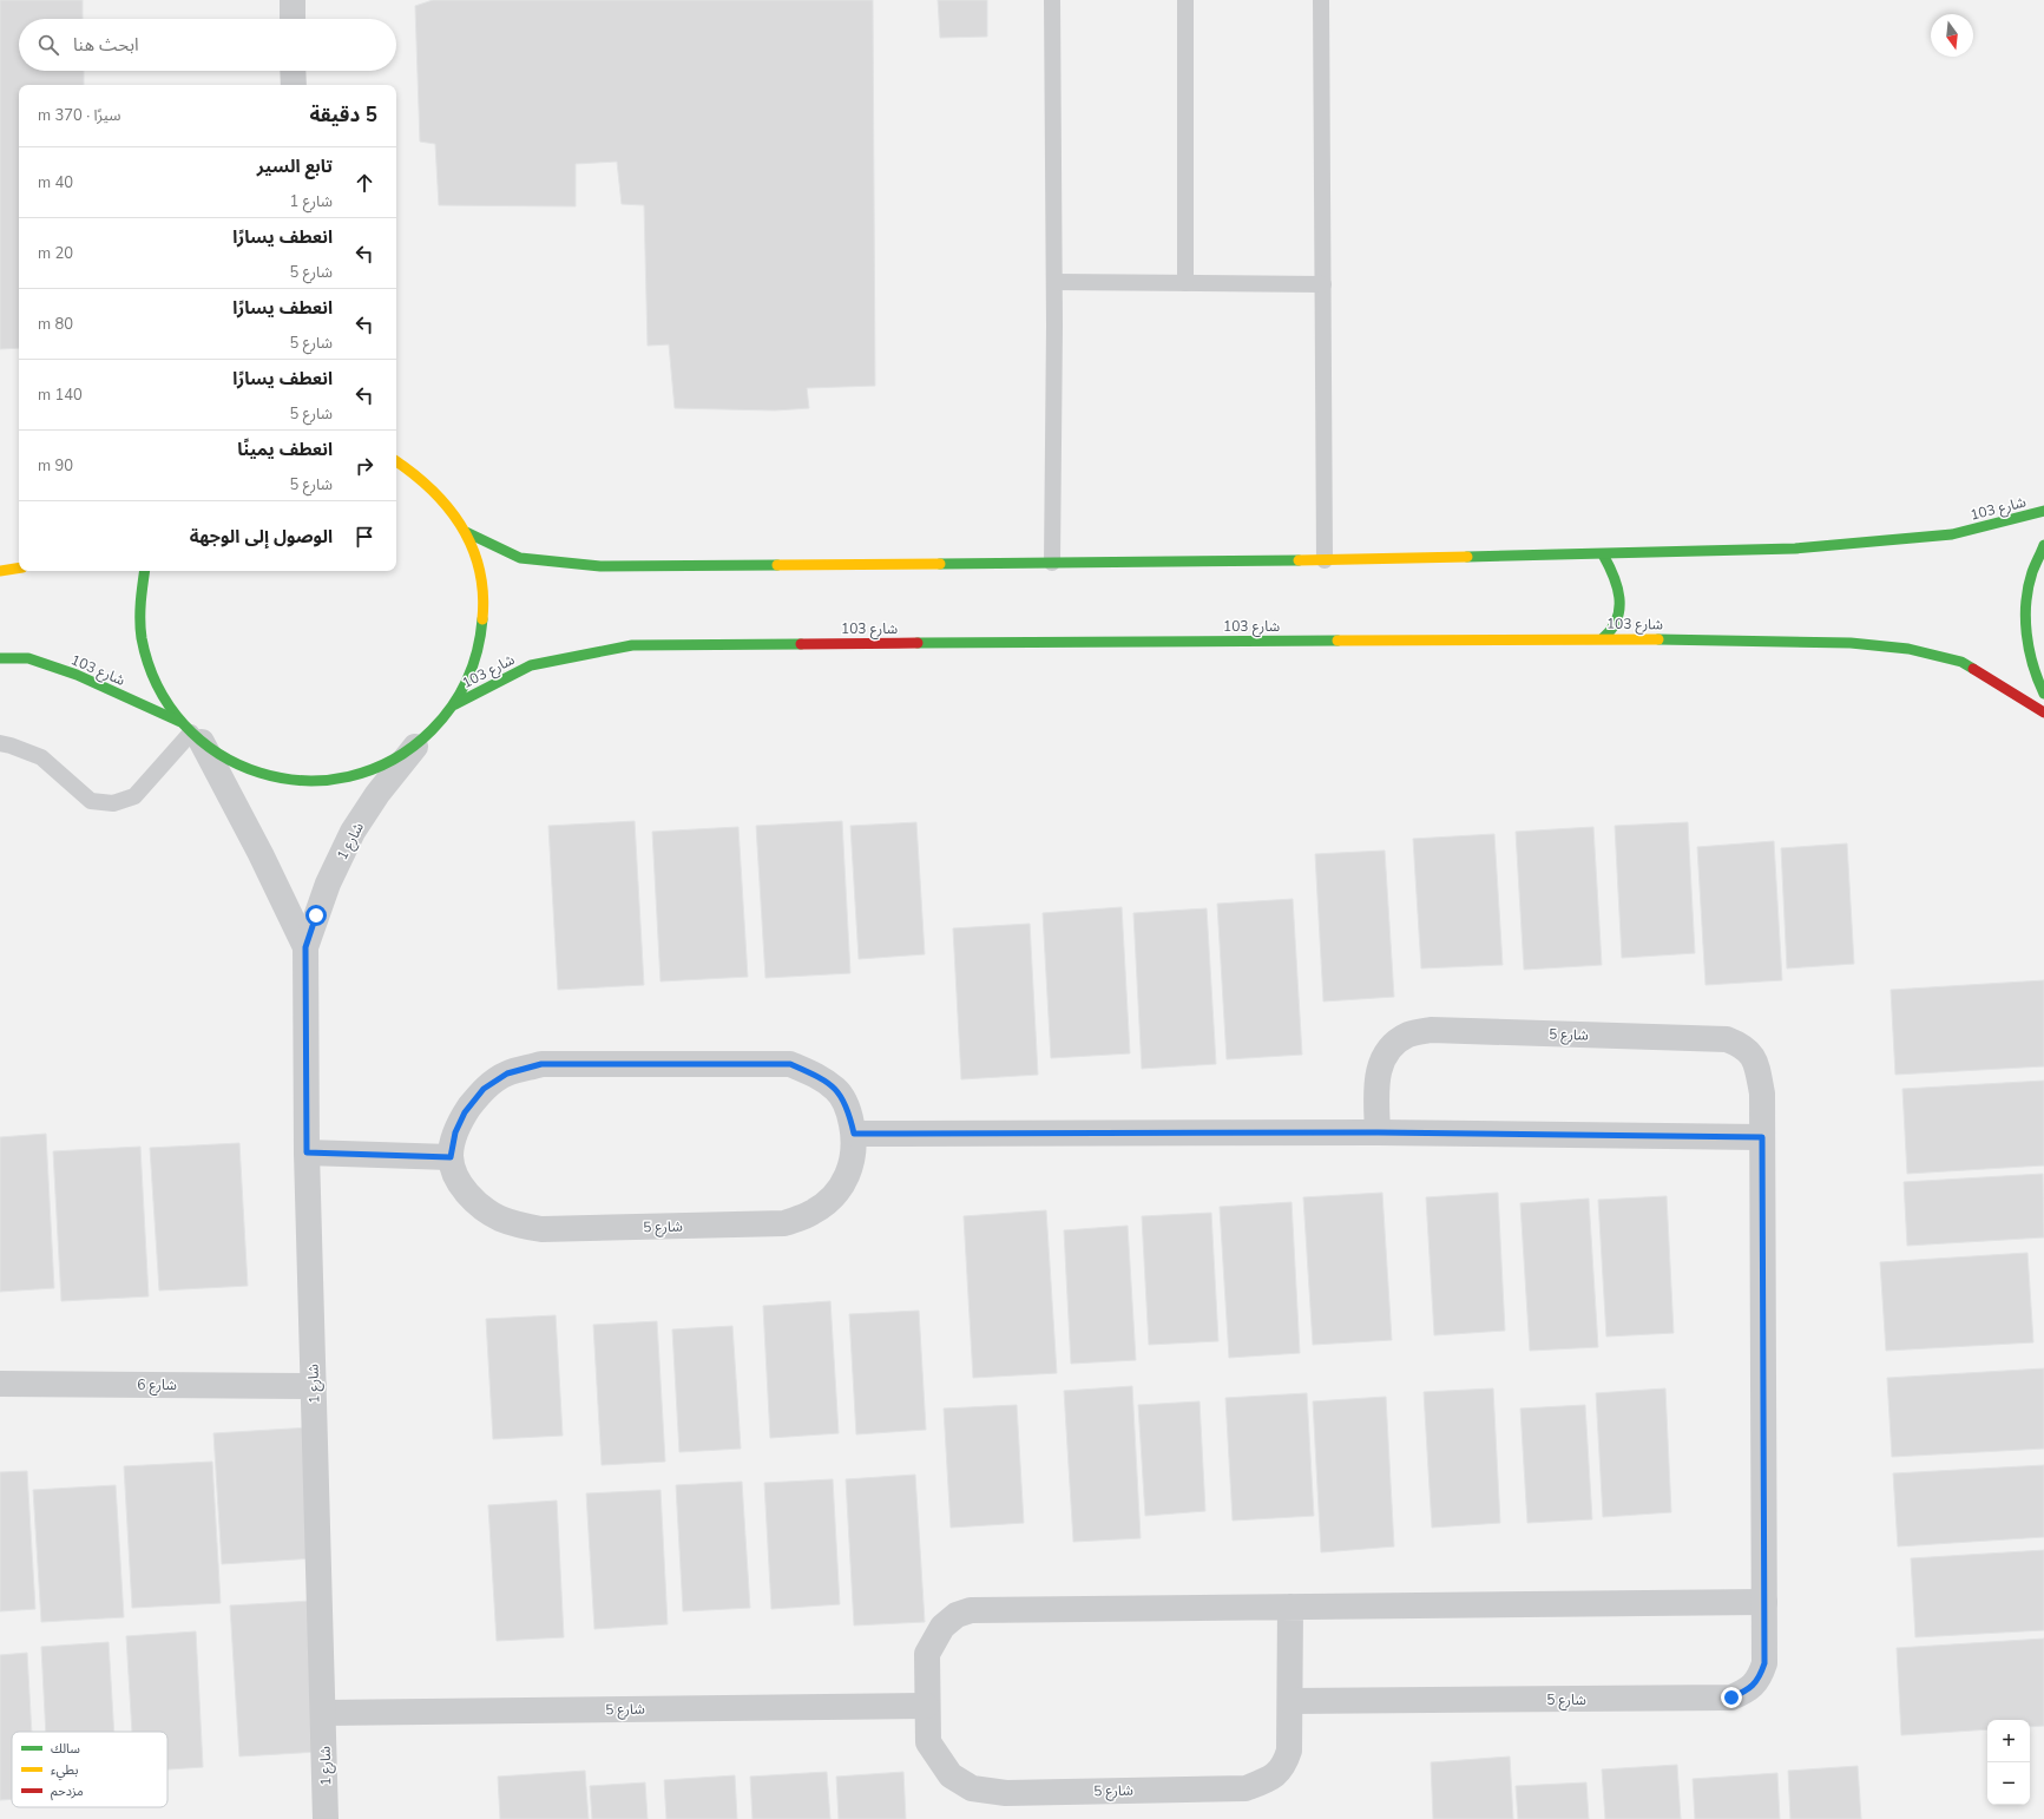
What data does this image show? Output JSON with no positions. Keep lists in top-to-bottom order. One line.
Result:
{"streets":{"street":["شارع 103","شارع 1","شارع 5","شارع 6"]},"crossings":[["شارع 103","شارع 1"],["شارع 1","شارع 5"],["شارع 1","شارع 6"]],"legend":["سالك","بطيء","مزدحم"],"north":"bottom","page":{"search":"ابحث هنا","heading":["5 دقيقة","سيرًا · 370 m"],"list":[["تابع السير","شارع 1","40 m"],["انعطف يسارًا","شارع 5","20 m"],["انعطف يسارًا","شارع 5","80 m"],["انعطف يسارًا","شارع 5","140 m"],["انعطف يمينًا","شارع 5","90 m"],"الوصول إلى الوجهة"],"map_buttons":["+","−"]}}
